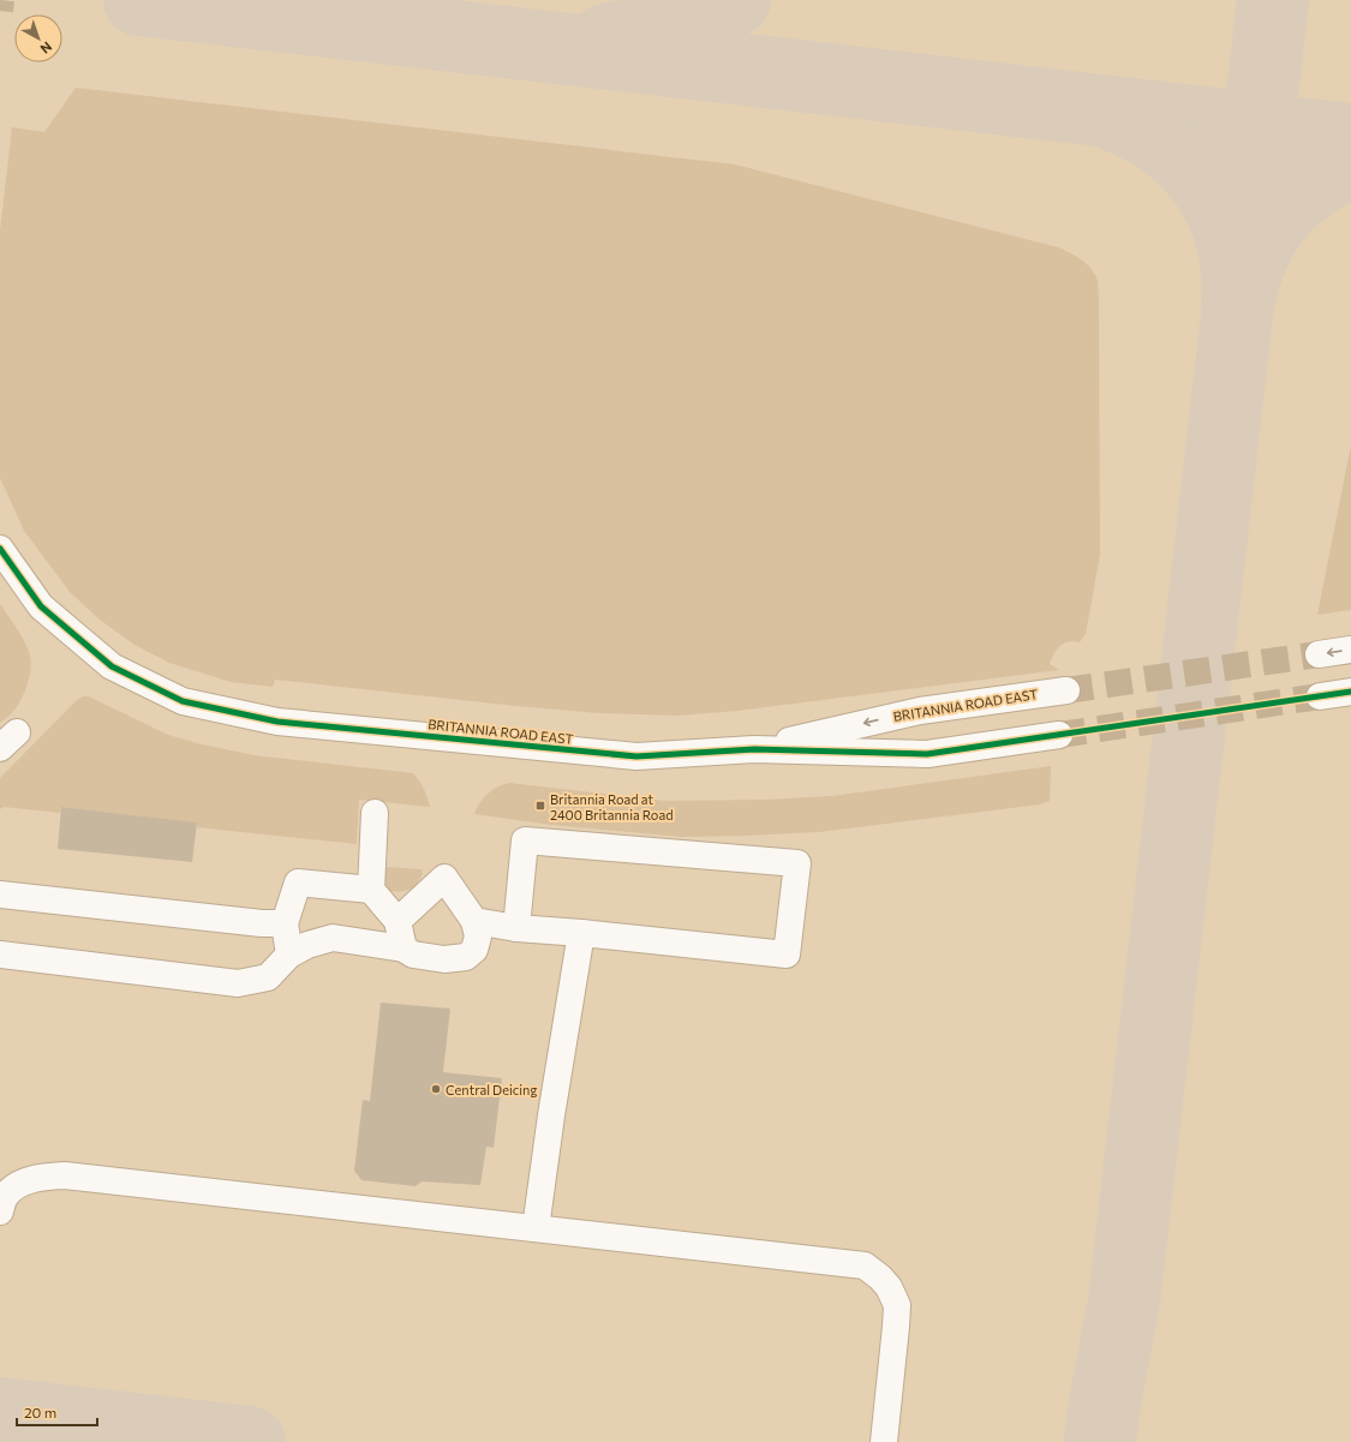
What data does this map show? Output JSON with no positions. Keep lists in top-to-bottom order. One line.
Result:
{"streets":{"street":["BRITANNIA ROAD EAST"]},"places":{"transit":["Britannia Road at 2400 Britannia Road"],"other":["Central Deicing"]},"scale_bar":"20 m","north":"bottom right"}
